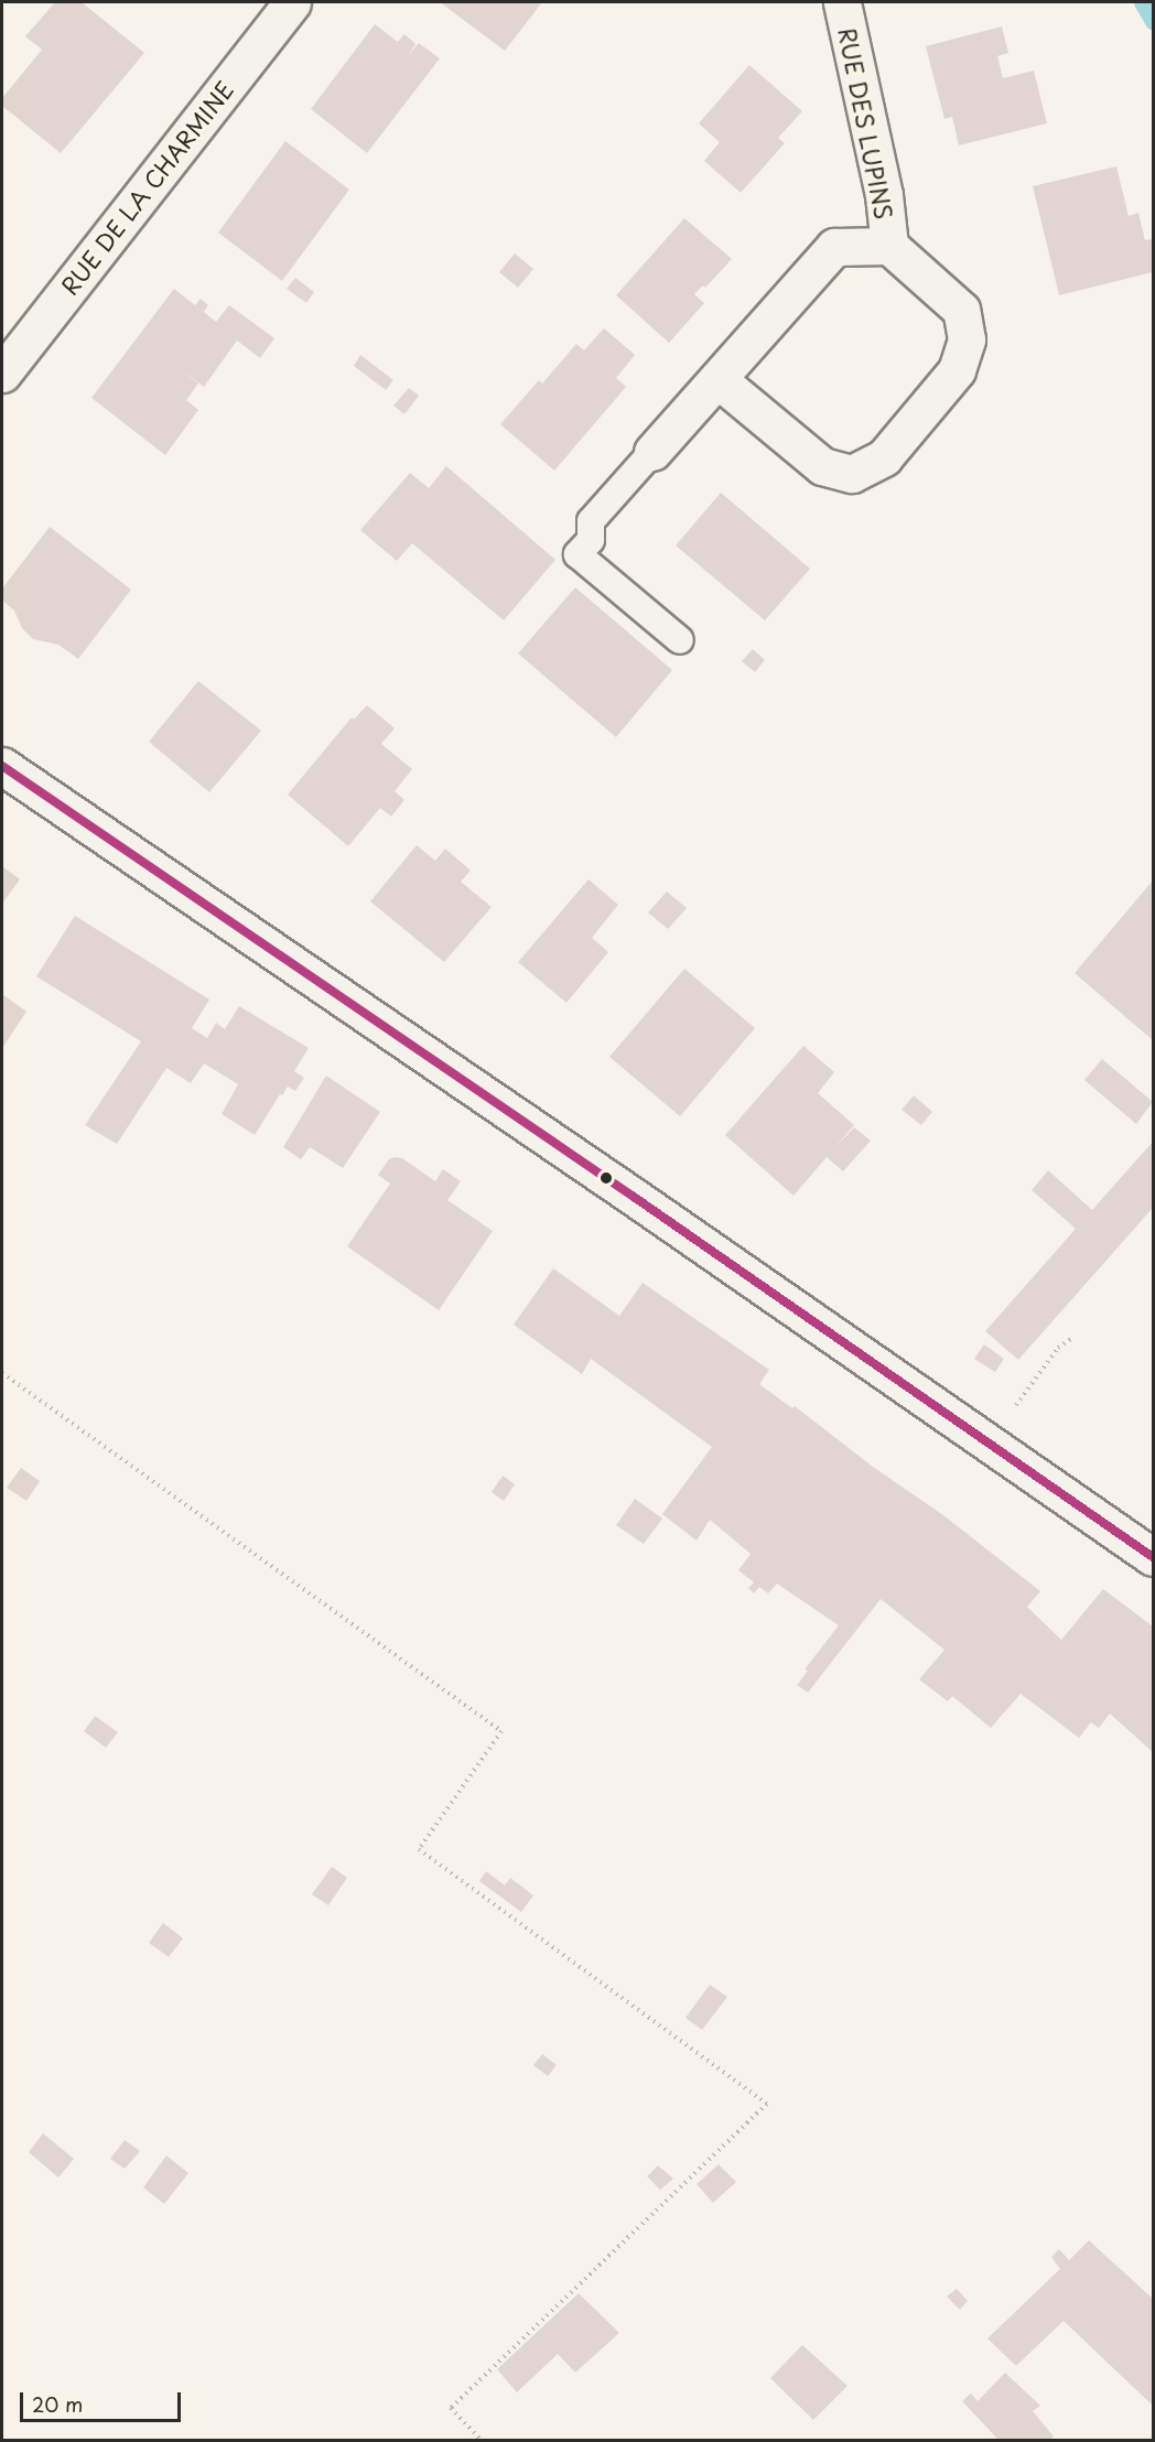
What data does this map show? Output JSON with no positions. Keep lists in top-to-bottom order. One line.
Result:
{"streets":{"street":["RUE DES LUPINS","RUE DE LA CHARMINE"]},"scale_bar":"20 m"}
